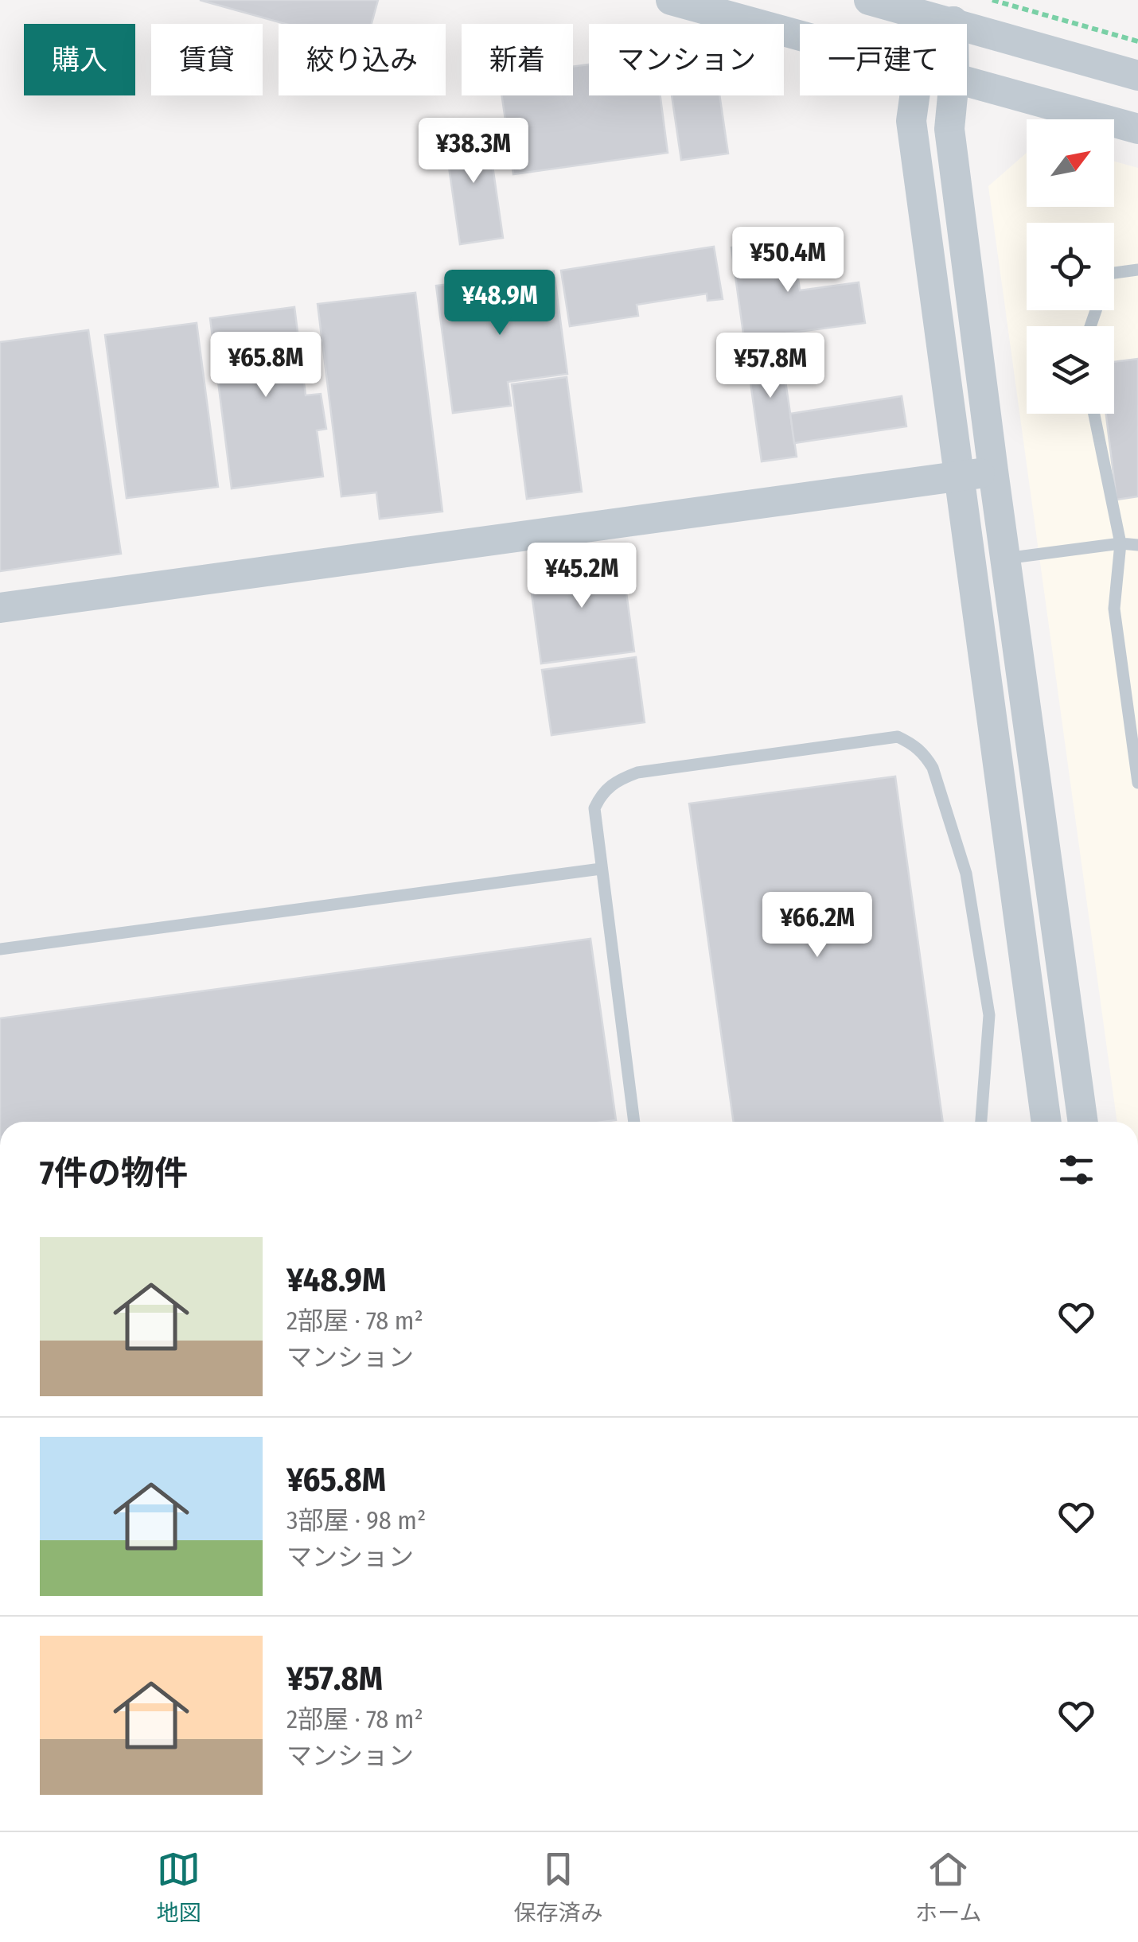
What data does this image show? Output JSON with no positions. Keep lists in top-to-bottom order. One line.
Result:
{"north":"top right","page":{"chip":["購入","賃貸","絞り込み","新着","マンション","一戸建て"],"price":["¥38.3M","¥50.4M","¥48.9M","¥65.8M","¥57.8M","¥45.2M","¥66.2M"],"heading":"7件の物件","list":[{"name":"¥48.9M","note":"2部屋 · 78 m² · マンション"},{"name":"¥65.8M","note":"3部屋 · 98 m² · マンション"},{"name":"¥57.8M","note":"2部屋 · 78 m² · マンション"}],"tabs":["地図","保存済み","ホーム"]}}
